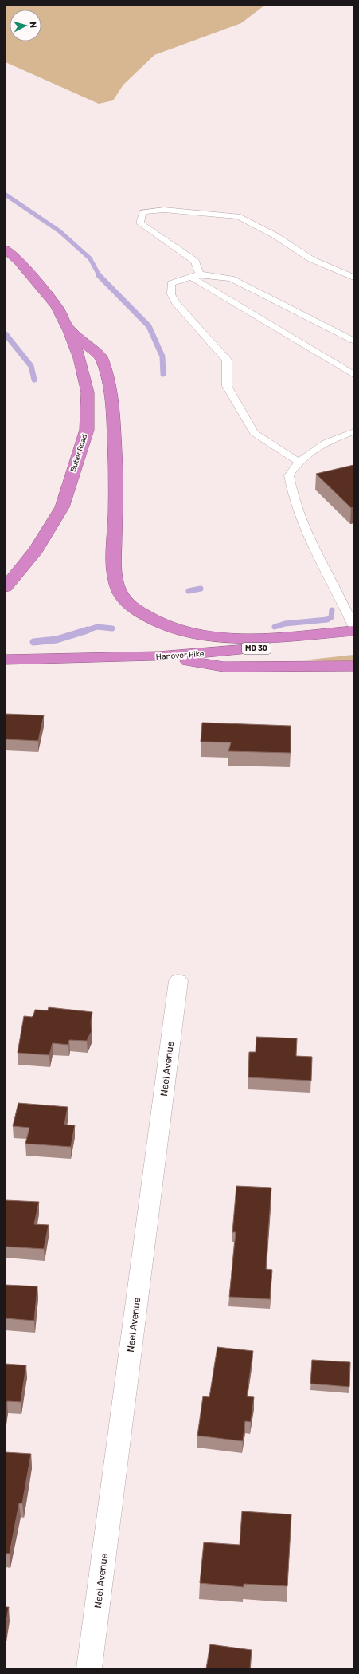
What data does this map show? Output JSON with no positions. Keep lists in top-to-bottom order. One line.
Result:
{"streets":{"highway":["Butler Road","MD 30","Hanover Pike"],"street":["Neel Avenue"]},"north":"right"}
